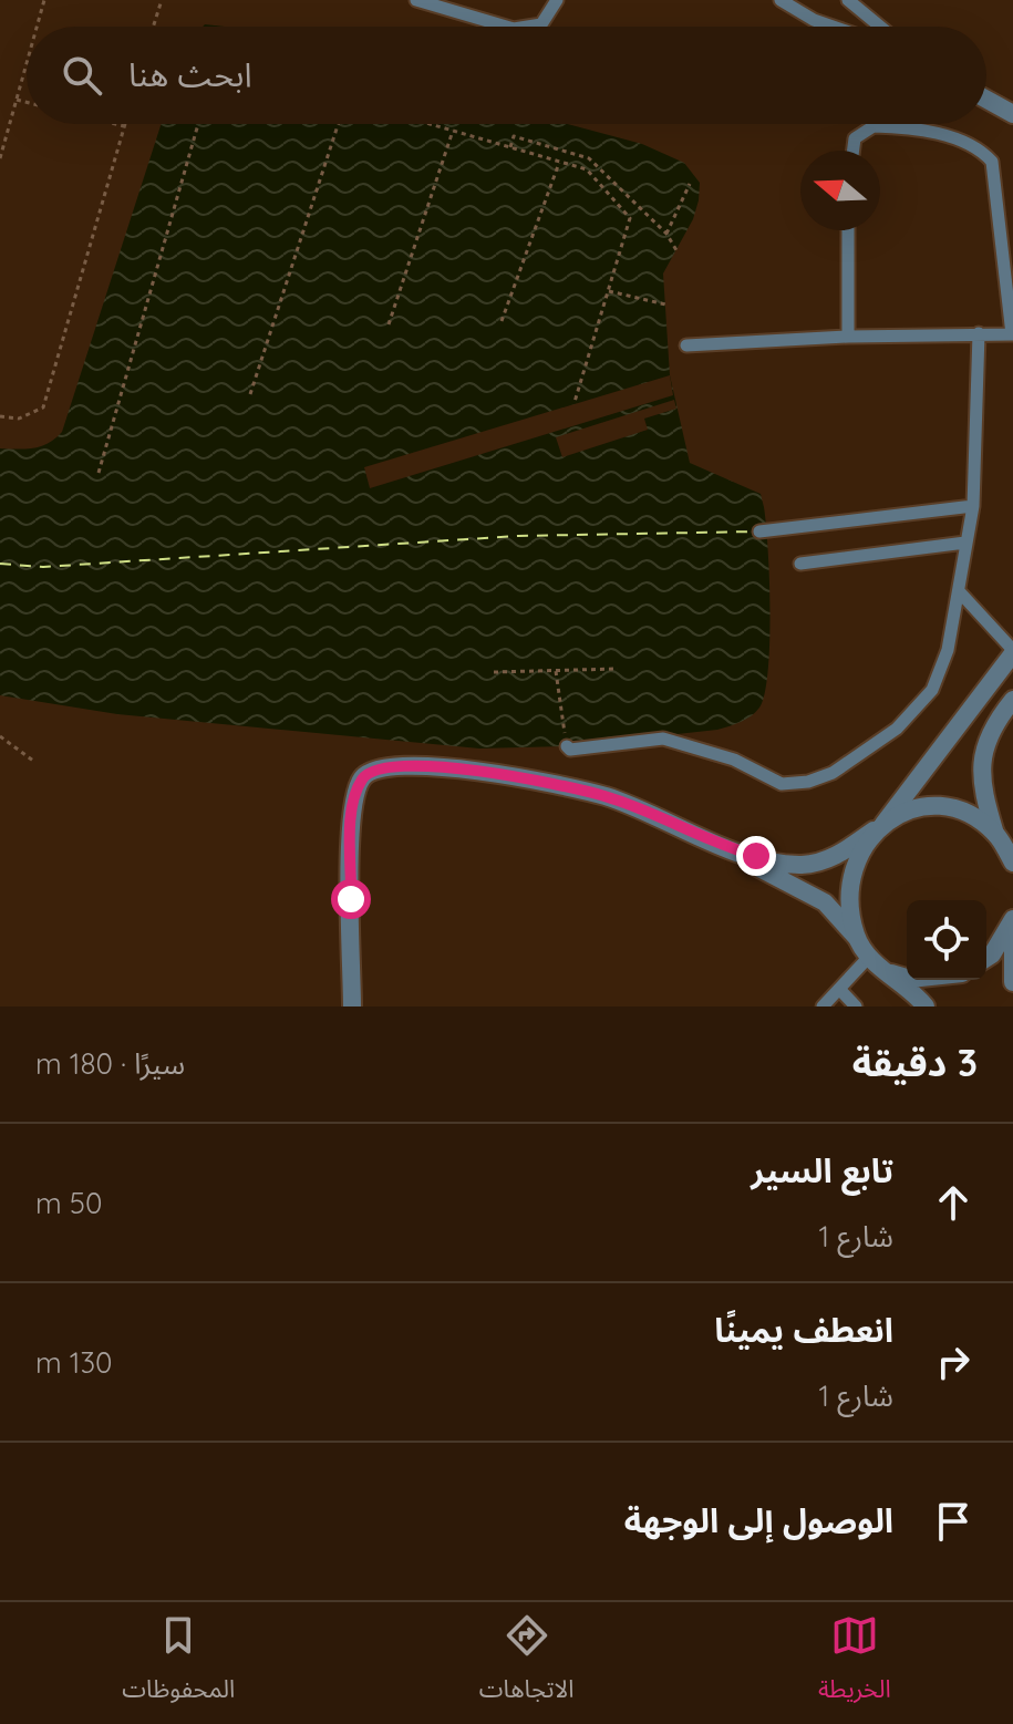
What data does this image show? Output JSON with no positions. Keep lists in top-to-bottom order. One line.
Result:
{"north":"left","page":{"search":"ابحث هنا","heading":["3 دقيقة","سيرًا · 180 m"],"list":[["تابع السير","شارع 1","50 m"],["انعطف يمينًا","شارع 1","130 m"],"الوصول إلى الوجهة"],"nav":["الخريطة","الاتجاهات","المحفوظات"]}}
